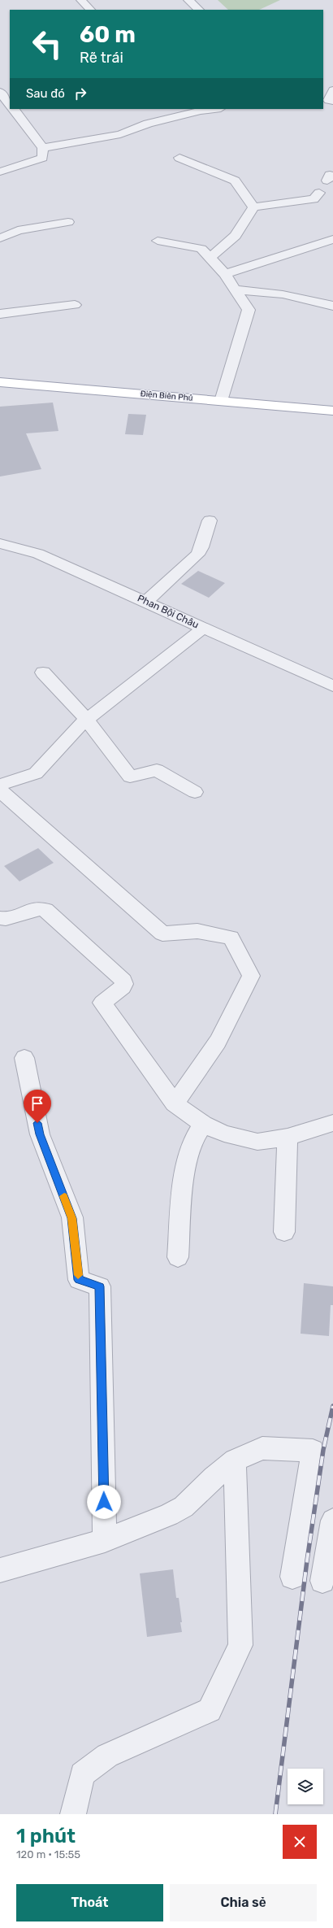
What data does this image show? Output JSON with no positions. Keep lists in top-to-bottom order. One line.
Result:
{"streets":{"main road":["Điện Biên Phủ"],"street":["Phan Bội Châu"]},"page":{"turn":["60 m","Rẽ trái"],"then":"Sau đó","heading":["1 phút","120 m · 15:55"],"buttons":["Thoát","Chia sẻ"]}}
